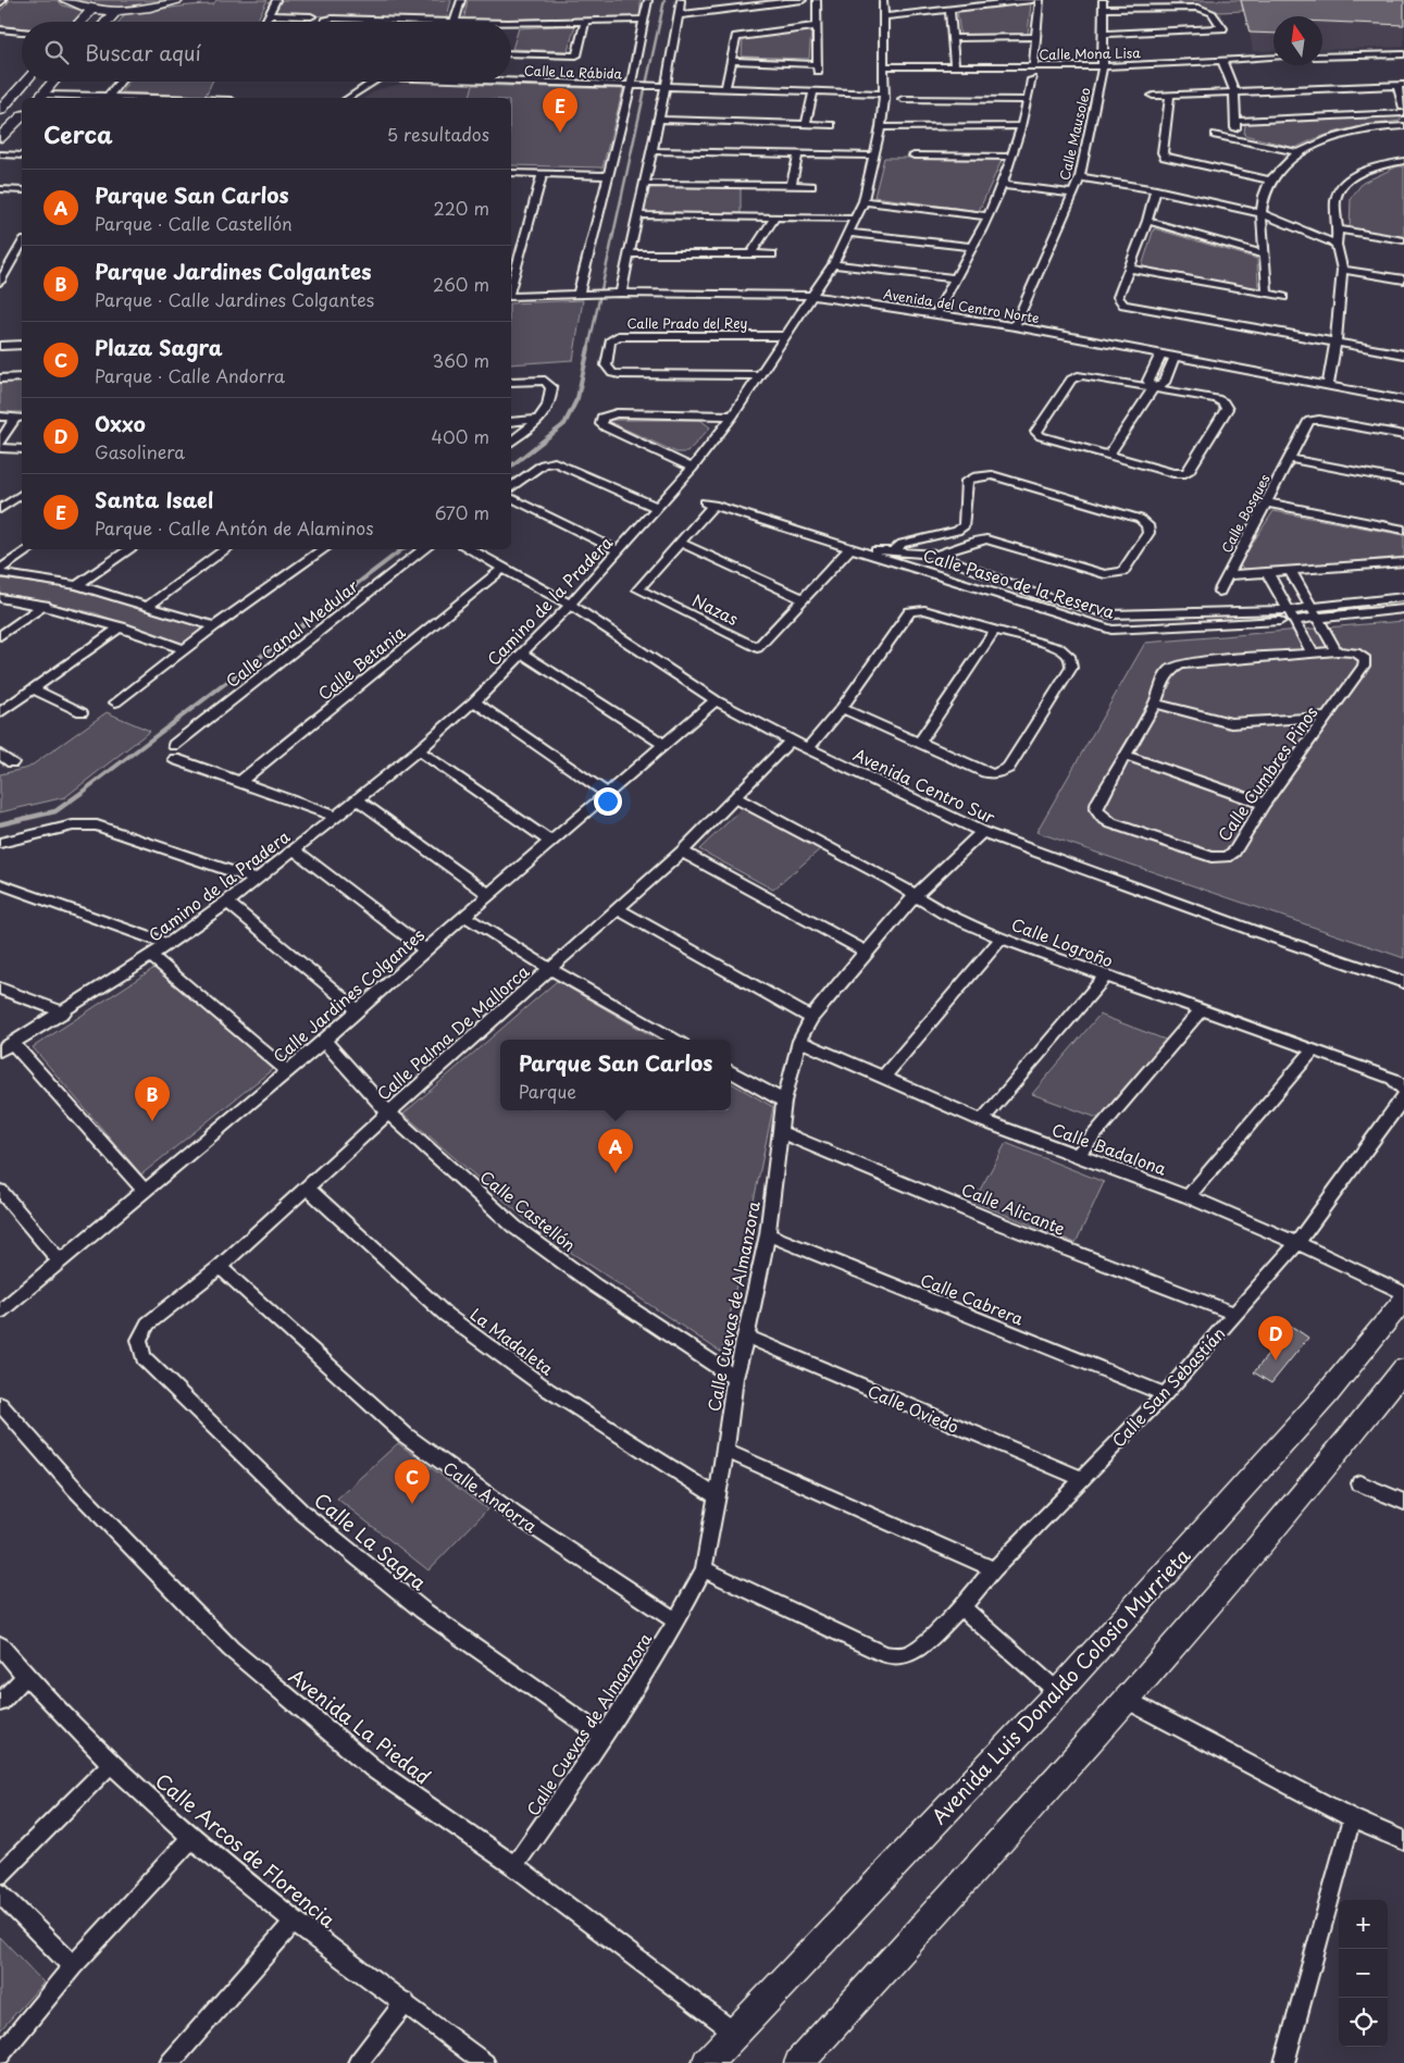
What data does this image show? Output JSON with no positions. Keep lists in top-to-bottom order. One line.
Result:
{"streets":{"main road":["Avenida Luis Donaldo Colosio Murrieta"],"street":["Calle Mona Lisa","Calle La Rábida","Calle Mausoleo","Avenida del Centro Norte","Calle Prado del Rey","Calle Bosques","Calle Paseo de la Reserva","Camino de la Pradera","Nazas","Calle Canal Medular","Calle Betania","Calle Cumbres Pinos","Avenida Centro Sur","Calle Logroño","Calle Jardines Colgantes","Calle Palma De Mallorca","Calle Badalona","Calle Alicante","Calle Castellón","Calle Cabrera","Calle Cuevas de Almanzora","La Madaleta","Calle San Sebastián","Calle Oviedo","Calle Andorra","Calle La Sagra","Avenida La Piedad","Calle Arcos de Florencia"]},"crossings":[["Calle Mona Lisa","Calle Mausoleo"],["Calle Mona Lisa","Camino de la Pradera"],["Calle La Rábida","Camino de la Pradera"],["Calle Mausoleo","Avenida del Centro Norte"],["Avenida del Centro Norte","Camino de la Pradera"],["Calle Prado del Rey","Camino de la Pradera"],["Calle Paseo de la Reserva","Nazas"],["Camino de la Pradera","Avenida Centro Sur"],["Calle Betania","Avenida Centro Sur"],["Avenida Centro Sur","Calle Jardines Colgantes"],["Avenida Centro Sur","Calle Palma De Mallorca"],["Avenida Centro Sur","Calle Cuevas de Almanzora"],["Calle Logroño","Calle Palma De Mallorca"],["Calle Logroño","Calle Cuevas de Almanzora"],["Calle Jardines Colgantes","Calle Castellón"],["Calle Palma De Mallorca","Calle Castellón"],["Calle Palma De Mallorca","La Madaleta"],["Calle Palma De Mallorca","Calle Andorra"],["Calle Palma De Mallorca","Calle La Sagra"],["Calle Badalona","Calle Cuevas de Almanzora"],["Calle Badalona","Calle San Sebastián"],["Calle Alicante","Calle Cuevas de Almanzora"],["Calle Alicante","Calle San Sebastián"],["Calle Castellón","Calle Cuevas de Almanzora"],["Calle Cabrera","Calle Cuevas de Almanzora"],["Calle Cabrera","Calle San Sebastián"],["Calle Cuevas de Almanzora","La Madaleta"],["Calle Cuevas de Almanzora","Calle San Sebastián"],["Calle Cuevas de Almanzora","Calle Oviedo"],["Calle Cuevas de Almanzora","Calle Andorra"],["Calle Cuevas de Almanzora","Calle La Sagra"],["Calle Cuevas de Almanzora","Avenida La Piedad"],["Calle San Sebastián","Calle Oviedo"],["Avenida Luis Donaldo Colosio Murrieta","Avenida La Piedad"]],"north":"top","page":{"search":"Buscar aquí","pins":["E","B","A","D","C"],"heading":["Cerca","5 resultados"],"list":[{"mark":"A","name":"Parque San Carlos","note":"Parque · Calle Castellón","value":"220 m"},{"mark":"B","name":"Parque Jardines Colgantes","note":"Parque · Calle Jardines Colgantes","value":"260 m"},{"mark":"C","name":"Plaza Sagra","note":"Parque · Calle Andorra","value":"360 m"},{"mark":"D","name":"Oxxo","note":"Gasolinera","value":"400 m"},{"mark":"E","name":"Santa Isael","note":"Parque · Calle Antón de Alaminos","value":"670 m"}],"popup":["Parque San Carlos","Parque"],"map_buttons":["+","−"]}}
